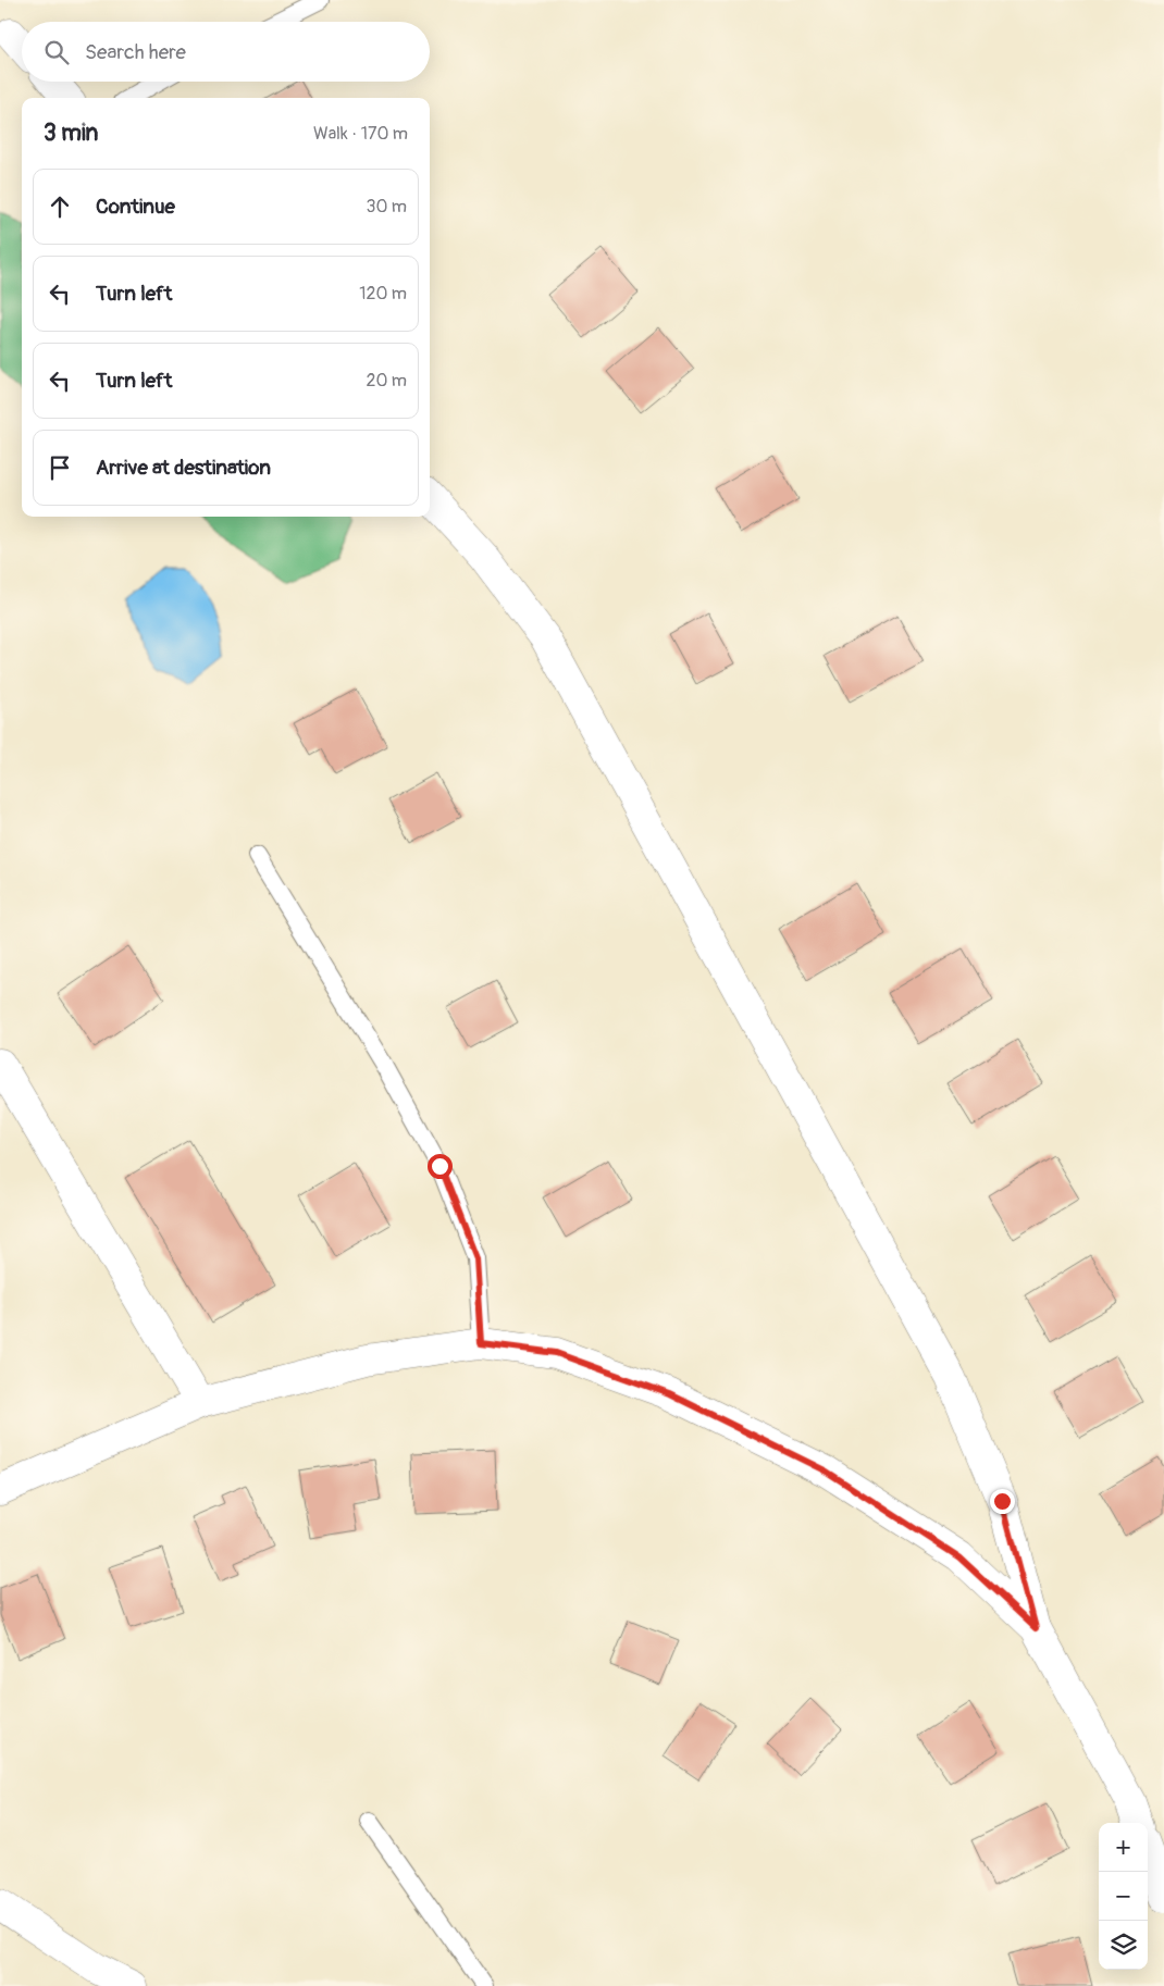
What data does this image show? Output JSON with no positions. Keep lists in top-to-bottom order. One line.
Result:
{"page":{"search":"Search here","heading":["3 min","Walk · 170 m"],"list":[["Continue","30 m"],["Turn left","120 m"],["Turn left","20 m"],"Arrive at destination"],"map_buttons":["+","−"]}}
